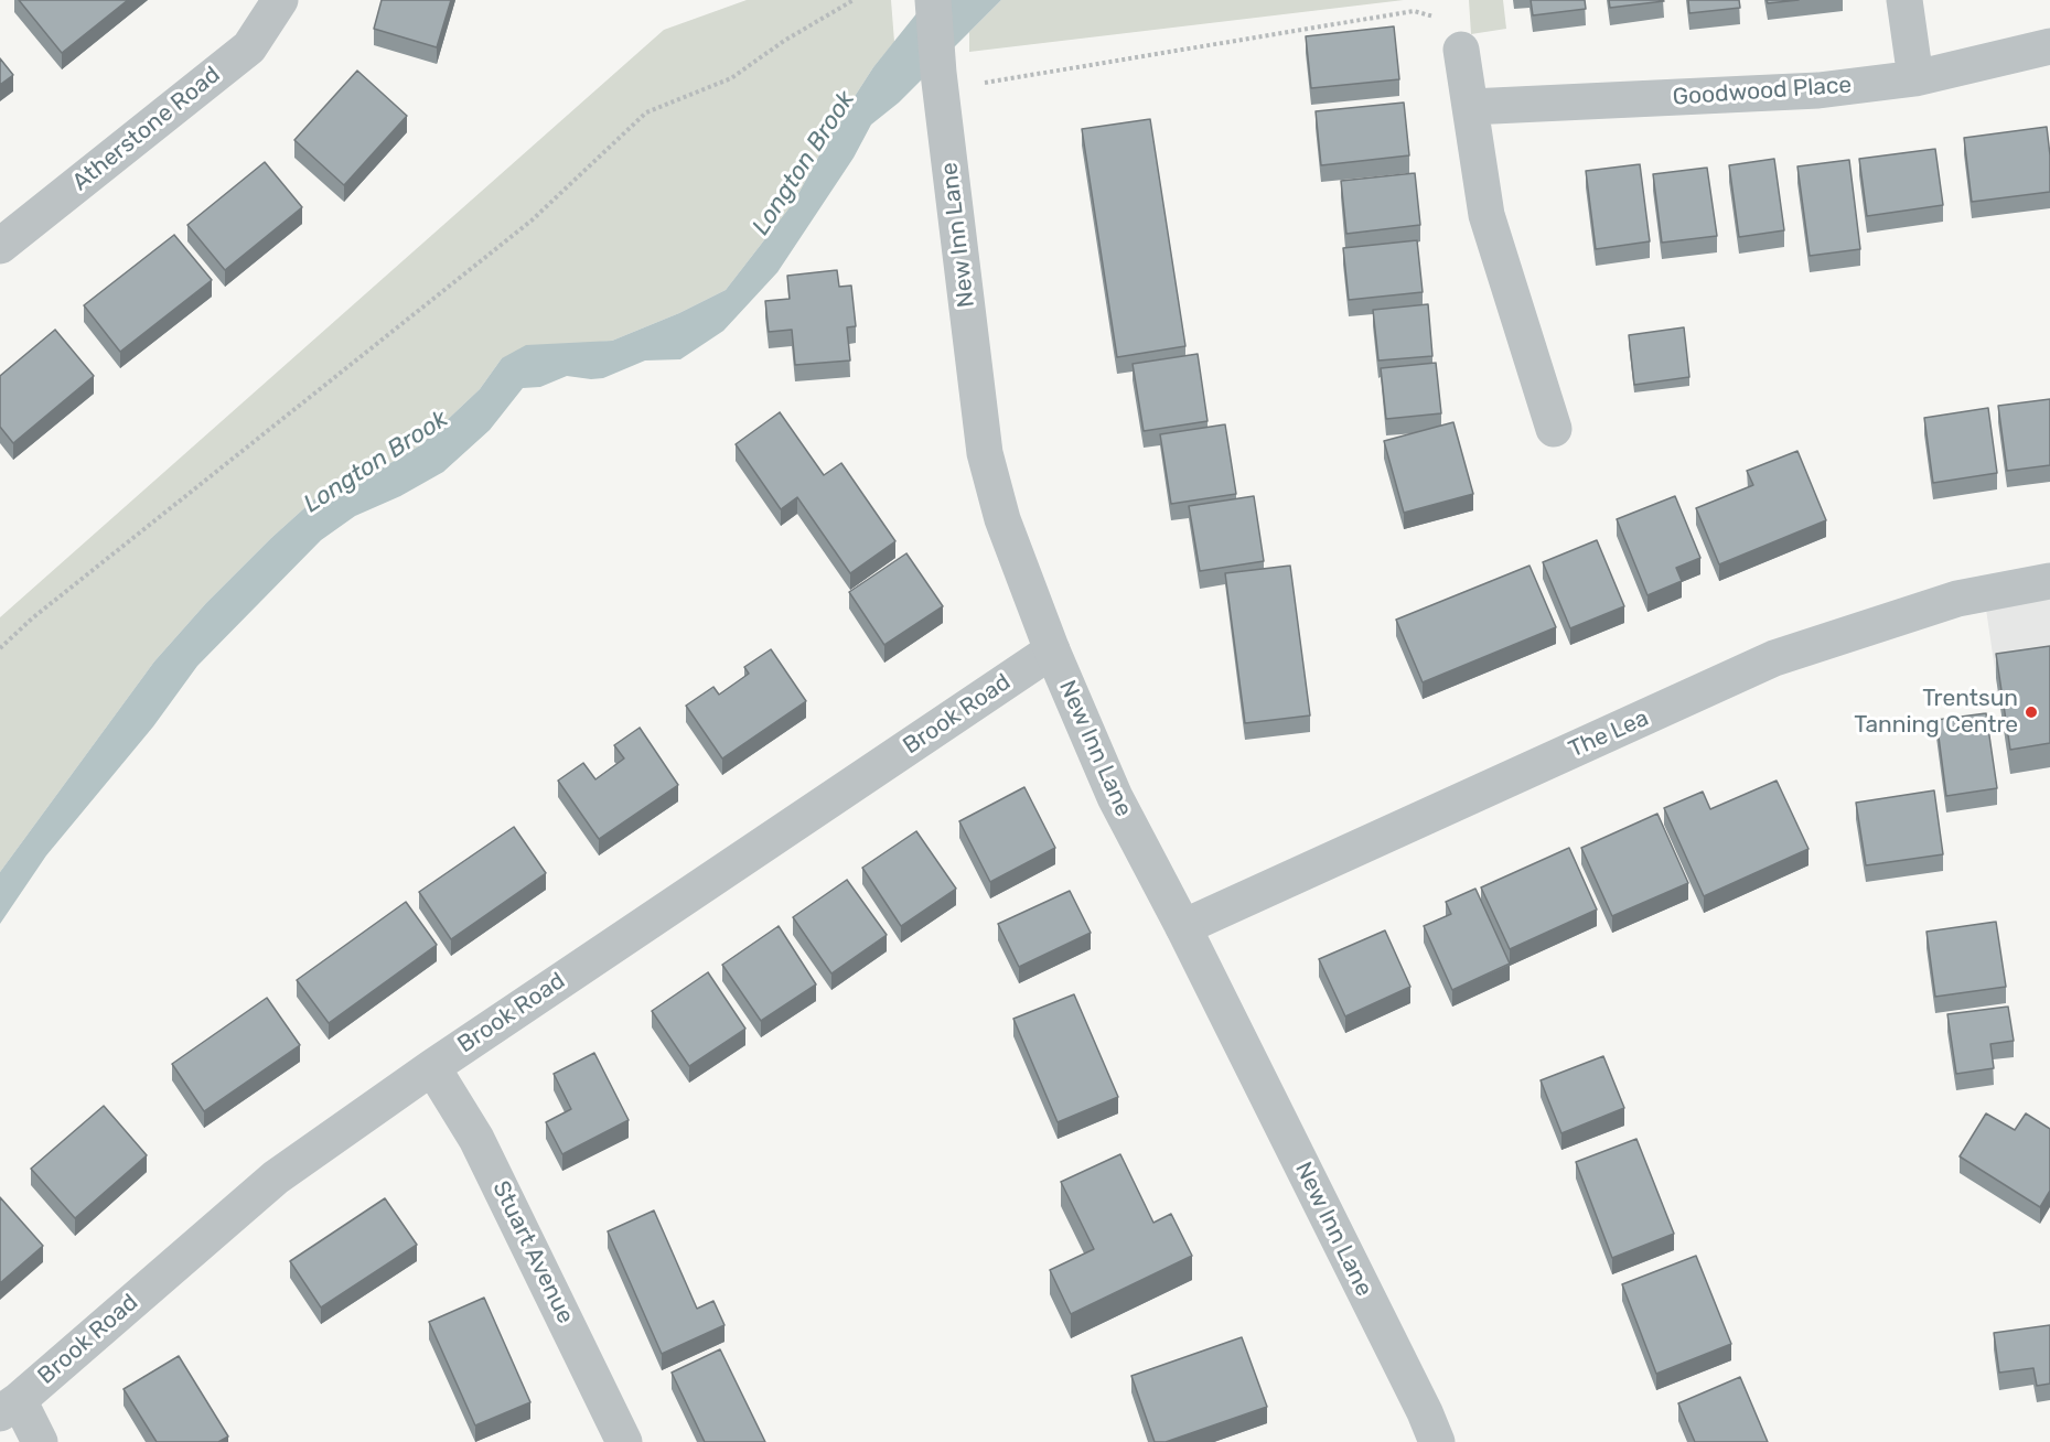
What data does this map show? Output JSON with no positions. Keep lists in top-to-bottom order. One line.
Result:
{"streets":{"street":["Goodwood Place","Atherstone Road","New Inn Lane","Brook Road","The Lea","Stuart Avenue"]},"crossings":[["New Inn Lane","Brook Road"],["New Inn Lane","The Lea"],["Brook Road","Stuart Avenue"]],"water":["Longton Brook"],"places":["Trentsun Tanning Centre"]}
